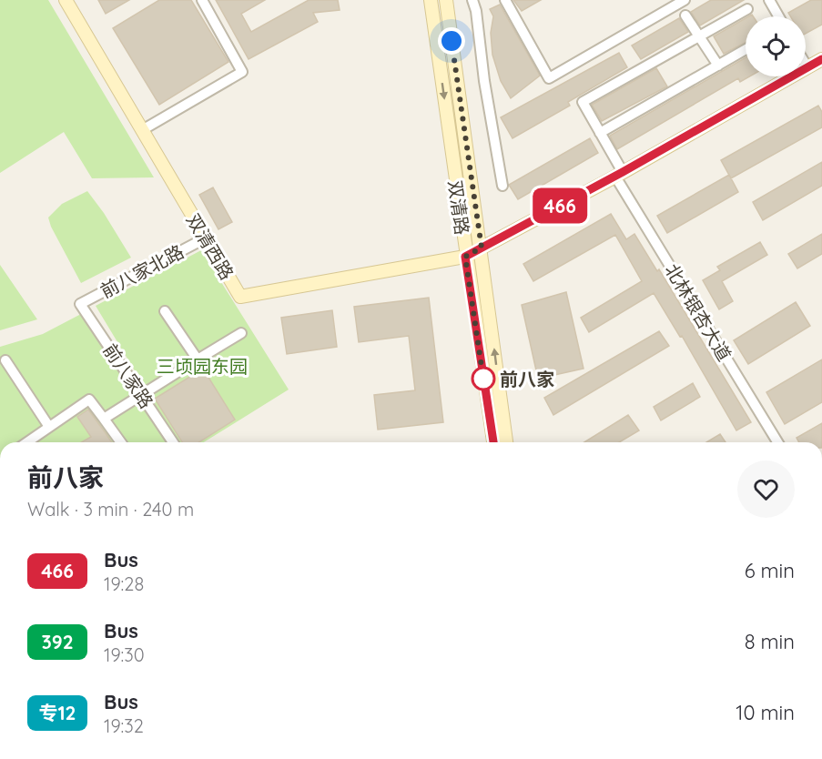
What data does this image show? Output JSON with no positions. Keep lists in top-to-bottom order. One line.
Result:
{"streets":{"street":["双清路","双清西路","前八家北路","北林银杏大道","前八家路"]},"crossings":[["双清路","双清西路"],["双清西路","前八家北路"],["前八家北路","前八家路"]],"parks":["三顷园东园"],"places":["前八家"],"lines":["bus line 466"],"page":{"on_map":"466","heading":["前八家","Walk · 3 min · 240 m"],"list":[{"mark":"466","name":"Bus","note":"19:28","value":"6 min"},{"mark":"392","name":"Bus","note":"19:30","value":"8 min"},{"mark":"专12","name":"Bus","note":"19:32","value":"10 min"}]}}
